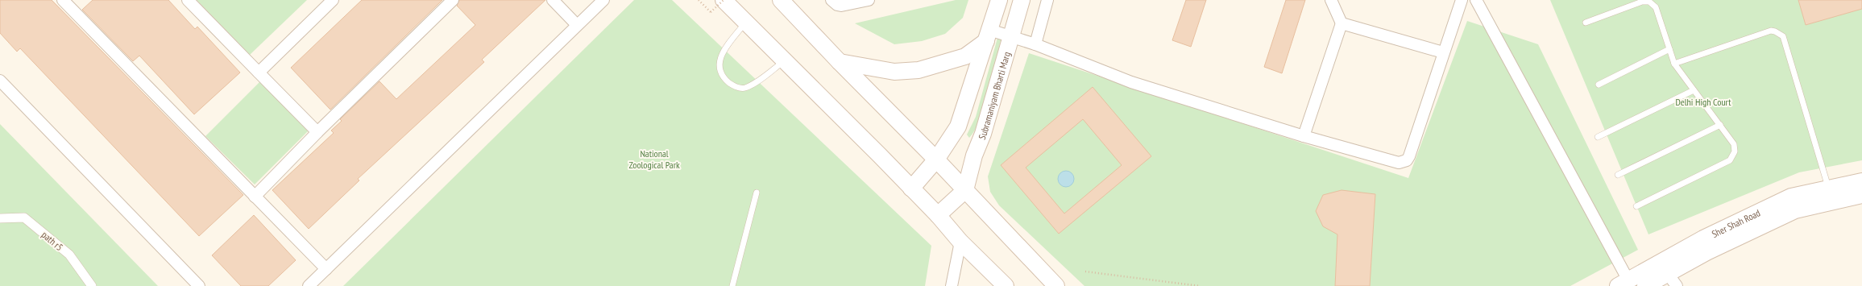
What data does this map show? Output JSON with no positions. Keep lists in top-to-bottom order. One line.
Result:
{"streets":{"main road":["Subramaniyam Bharti Marg","Sher Shah Road"],"street":["path r5"]},"parks":["Delhi High Court","National Zoological Park"]}
